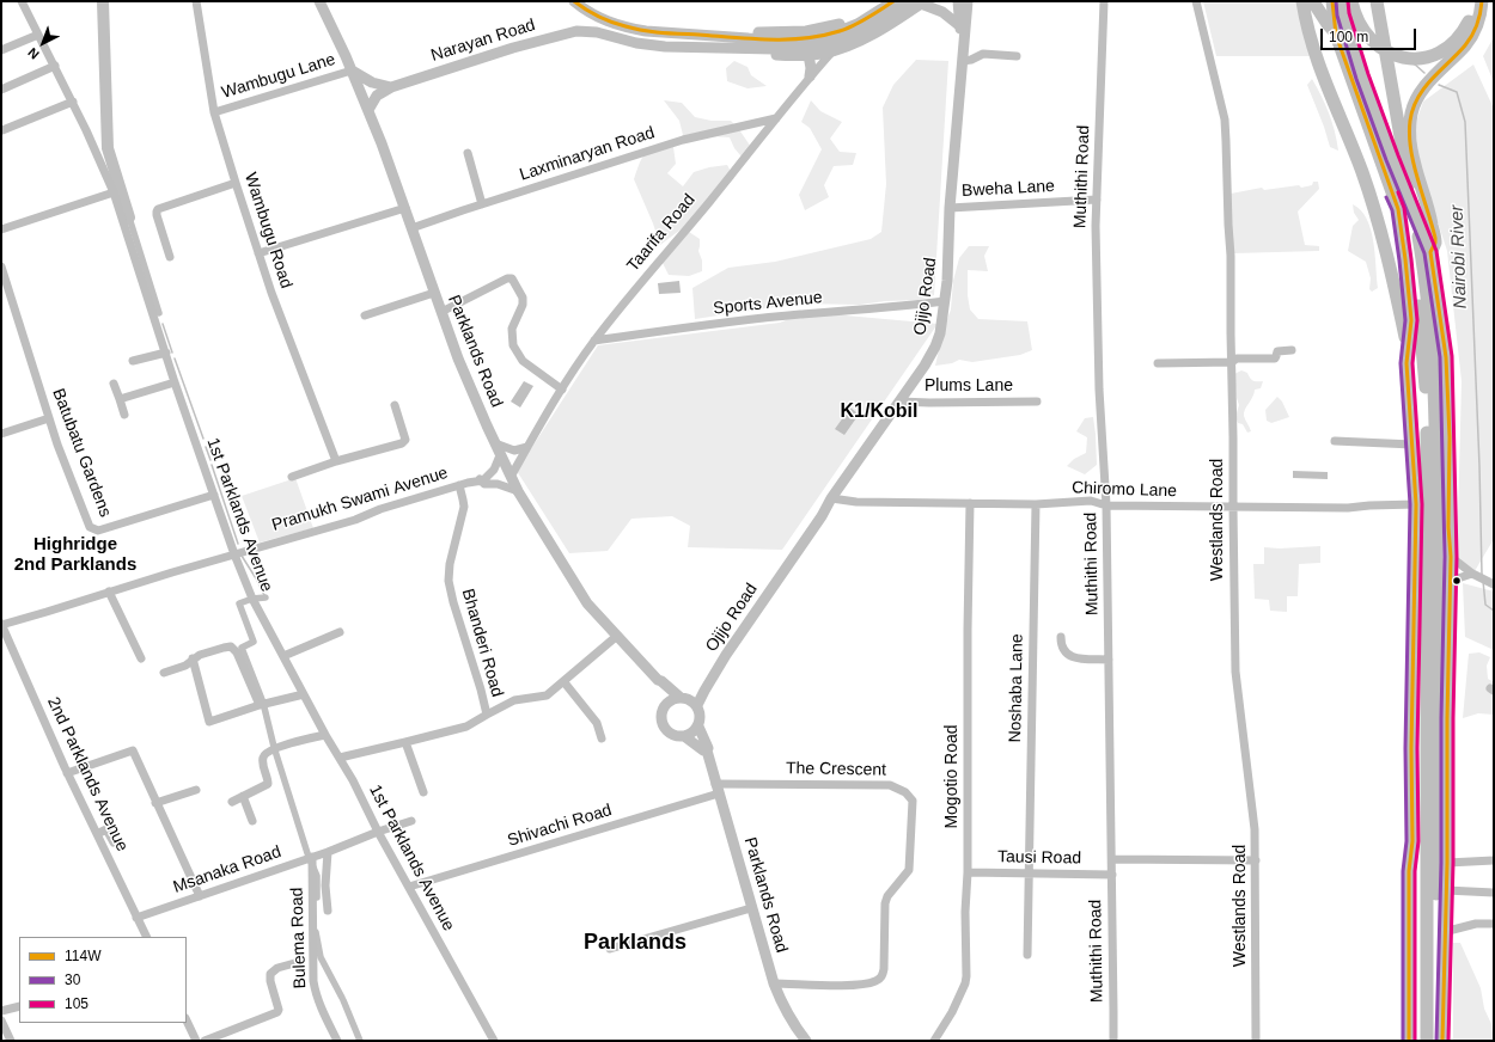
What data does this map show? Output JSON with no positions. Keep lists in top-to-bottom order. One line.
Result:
{"streets":{"main road":["Narayan Road","Ojijo Road","Parklands Road"],"street":["Wambugu Lane","Laxminaryan Road","Muthithi Road","Bweha Lane","Wambugu Road","Taarifa Road","Sports Avenue","Plums Lane","Batubatu Gardens","Chiromo Lane","Pramukh Swami Avenue","1st Parklands Avenue","Westlands Road","Bhanderi Road","Noshaba Lane","The Crescent","2nd Parklands Avenue","Mogotio Road","Shivachi Road","Tausi Road","Msanaka Road","Bulema Road"]},"crossings":[["Wambugu Lane","Wambugu Road"],["Wambugu Lane","Parklands Road"],["Laxminaryan Road","Taarifa Road"],["Laxminaryan Road","Parklands Road"],["Muthithi Road","Bweha Lane"],["Muthithi Road","Chiromo Lane"],["Muthithi Road","Tausi Road"],["Bweha Lane","Ojijo Road"],["Taarifa Road","Sports Avenue"],["Taarifa Road","Parklands Road"],["Ojijo Road","Sports Avenue"],["Ojijo Road","Parklands Road"],["Ojijo Road","Plums Lane"],["Ojijo Road","Chiromo Lane"],["Parklands Road","Pramukh Swami Avenue"],["Parklands Road","The Crescent"],["Parklands Road","Shivachi Road"],["Batubatu Gardens","1st Parklands Avenue"],["Chiromo Lane","Westlands Road"],["Chiromo Lane","Noshaba Lane"],["Chiromo Lane","Mogotio Road"],["Pramukh Swami Avenue","1st Parklands Avenue"],["Pramukh Swami Avenue","Bhanderi Road"],["Pramukh Swami Avenue","2nd Parklands Avenue"],["1st Parklands Avenue","Bhanderi Road"],["1st Parklands Avenue","Shivachi Road"],["1st Parklands Avenue","Msanaka Road"],["Noshaba Lane","Tausi Road"],["The Crescent","Shivachi Road"],["2nd Parklands Avenue","Msanaka Road"],["Mogotio Road","Tausi Road"],["Msanaka Road","Bulema Road"]],"districts":["K1/Kobil","Highridge 2nd Parklands","Parklands"],"water":["Nairobi River"],"lines":["transit line 114W","transit line 30","transit line 105"],"legend":["114W","30","105"],"scale_bar":"100 m","north":"bottom left"}
